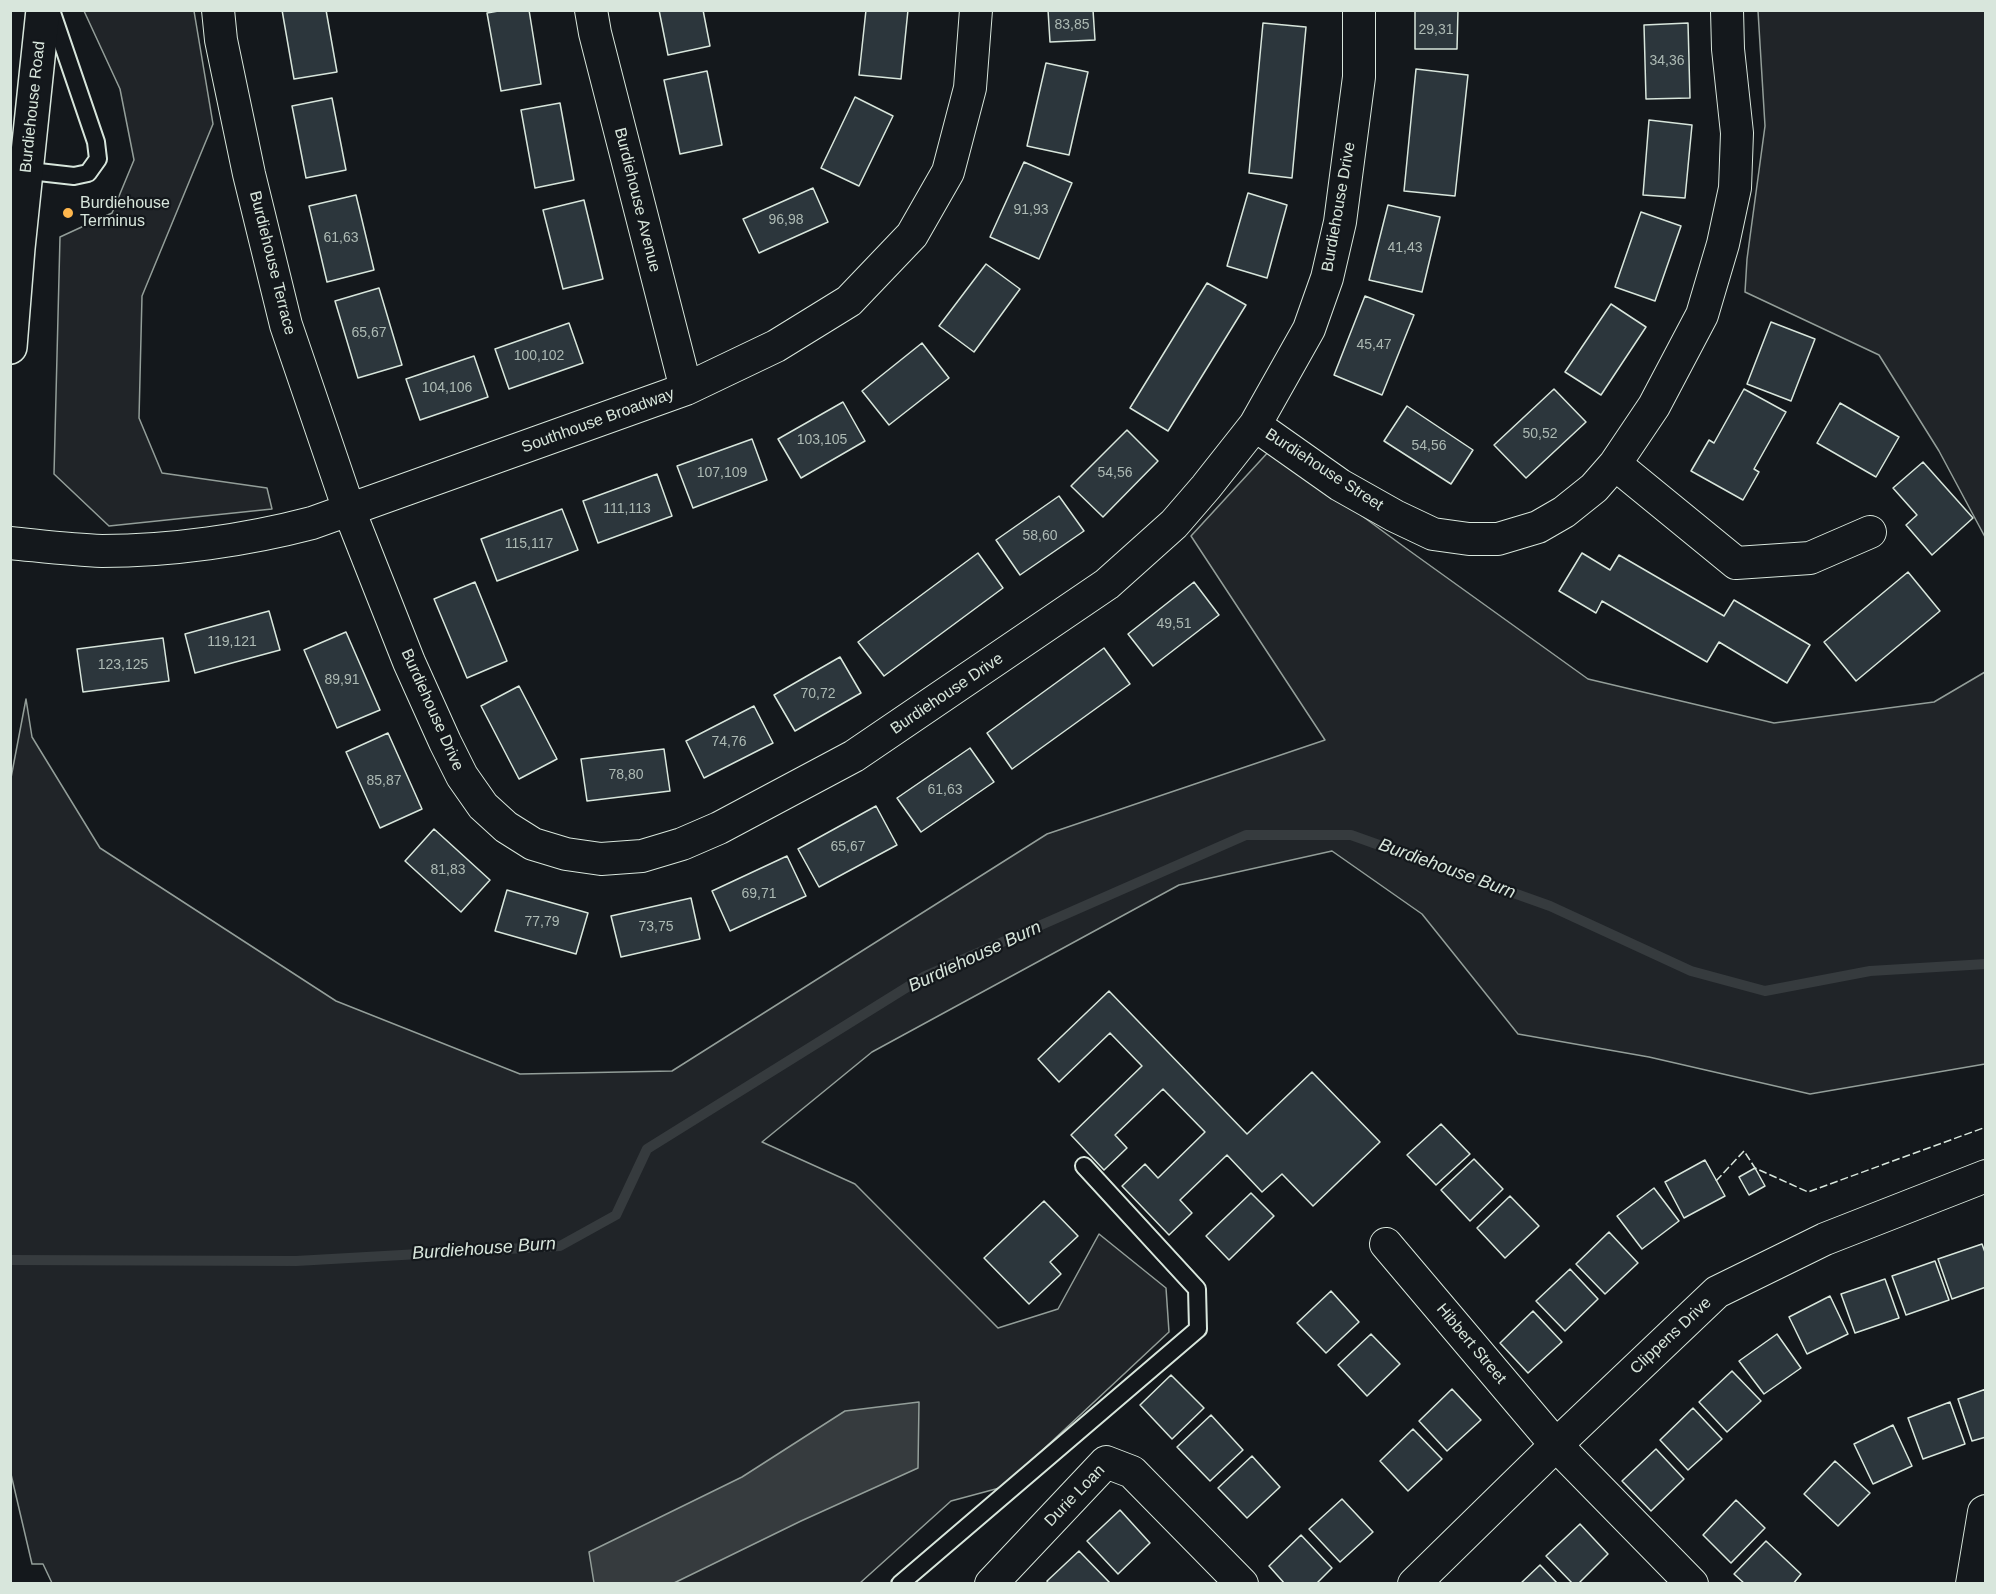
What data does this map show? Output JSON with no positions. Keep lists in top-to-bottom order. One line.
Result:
{"streets":{"main road":["Burdiehouse Road"],"street":["Burdiehouse Avenue","Burdiehouse Drive","Burdiehouse Terrace","Southhouse Broadway","Burdiehouse Street","Clippens Drive","Hibbert Street","Durie Loan"]},"crossings":[["Burdiehouse Avenue","Southhouse Broadway"],["Burdiehouse Drive","Burdiehouse Terrace"],["Burdiehouse Drive","Southhouse Broadway"],["Burdiehouse Drive","Burdiehouse Street"],["Burdiehouse Terrace","Southhouse Broadway"],["Clippens Drive","Hibbert Street"]],"water":["Burdiehouse Burn"],"places":["Burdiehouse Terminus"],"house_numbers":["83,85","29,31","34,36","91,93","96,98","61,63","41,43","65,67","45,47","100,102","104,106","50,52","103,105","54,56","107,109","54,56","111,113","58,60","115,117","49,51","119,121","123,125","89,91","70,72","74,76","78,80","85,87","61,63","65,67","81,83","69,71","77,79","73,75"]}
